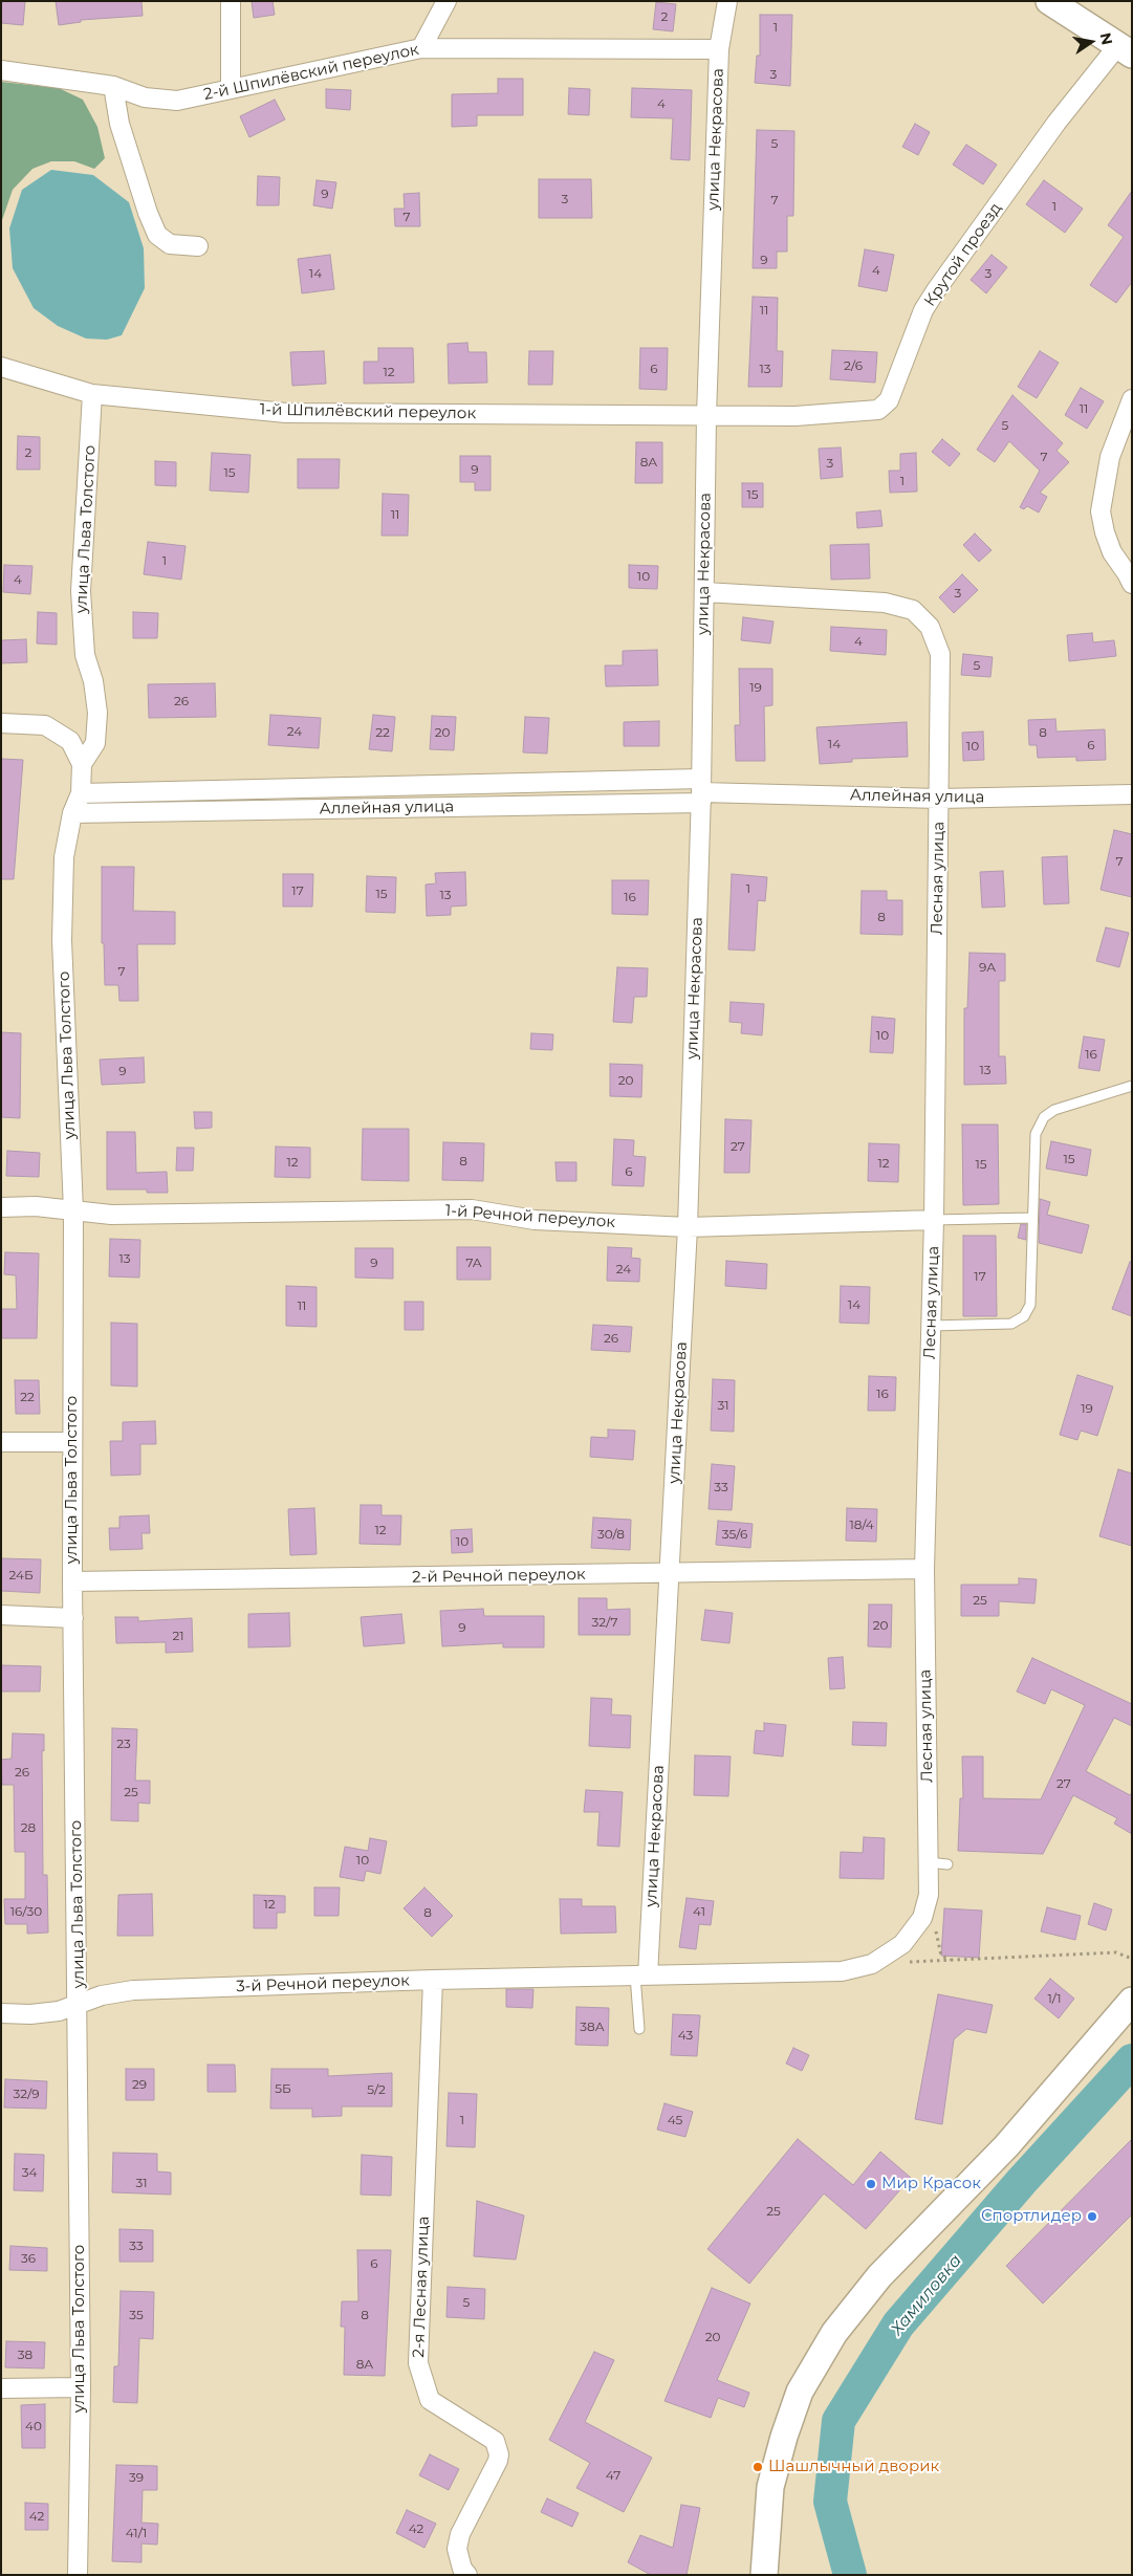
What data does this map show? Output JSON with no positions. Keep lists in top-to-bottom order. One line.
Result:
{"streets":{"street":["2-й Шпилёвский переулок","улица Некрасова","Крутой проезд","1-й Шпилёвский переулок","улица Льва Толстого","Аллейная улица","Лесная улица","1-й Речной переулок","2-й Речной переулок","3-й Речной переулок","2-я Лесная улица"]},"crossings":[["2-й Шпилёвский переулок","улица Некрасова"],["улица Некрасова","Крутой проезд"],["улица Некрасова","1-й Шпилёвский переулок"],["улица Некрасова","Аллейная улица"],["улица Некрасова","Лесная улица"],["улица Некрасова","1-й Речной переулок"],["улица Некрасова","2-й Речной переулок"],["улица Некрасова","3-й Речной переулок"],["Крутой проезд","1-й Шпилёвский переулок"],["1-й Шпилёвский переулок","улица Льва Толстого"],["улица Льва Толстого","Аллейная улица"],["улица Льва Толстого","1-й Речной переулок"],["улица Льва Толстого","2-й Речной переулок"],["улица Льва Толстого","3-й Речной переулок"],["Аллейная улица","Лесная улица"],["Лесная улица","1-й Речной переулок"],["Лесная улица","2-й Речной переулок"],["Лесная улица","3-й Речной переулок"],["3-й Речной переулок","2-я Лесная улица"]],"water":["Хамиловка"],"places":["Мир Красок","Спортлидер","Шашлычный дворик"],"house_numbers":["2","1","3","4","5","9","3","7","1","7","9","4","14","3","11","2/6","6","13","12","11","5","2","7","8А","3","9","15","1","15","11","1","10","4","3","4","5","19","26","24","22","20","8","14","6","10","7","1","17","15","13","16","8","9А","7","10","16","13","9","20","27","15","8","12","12","15","6","13","9","7А","24","17","14","11","26","16","22","31","19","33","18/4","12","30/8","35/6","10","24Б","25","32/7","20","9","21","23","26","27","25","28","10","12","16/30","41","8","1/1","38А","43","29","5Б","5/2","32/9","1","45","34","31","25","33","36","6","5","35","8","20","38","8А","40","47","39","42","42","41/1"],"north":"right"}
